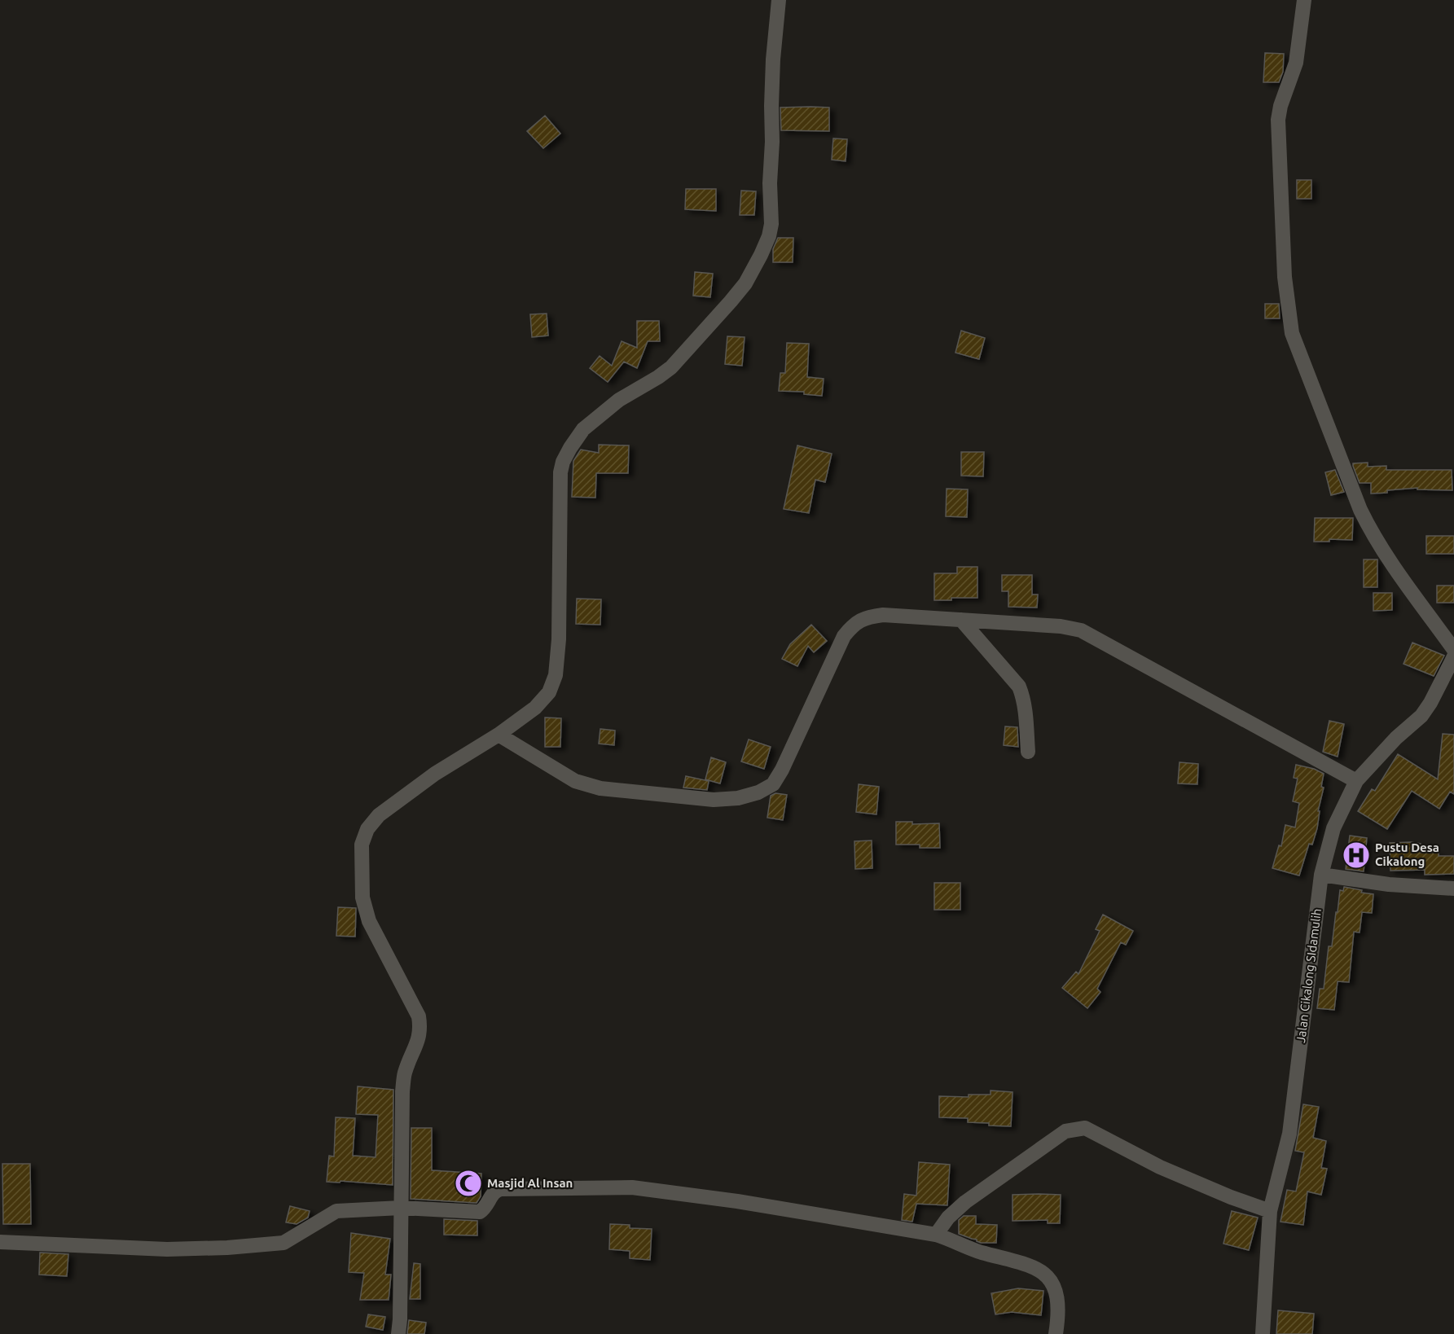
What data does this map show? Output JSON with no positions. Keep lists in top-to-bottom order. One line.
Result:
{"streets":{"street":["Jalan Cikalong SIdamulih"]},"places":{"hospital":["Pustu Desa Cikalong"],"mosque":["Masjid Al Insan"]}}
